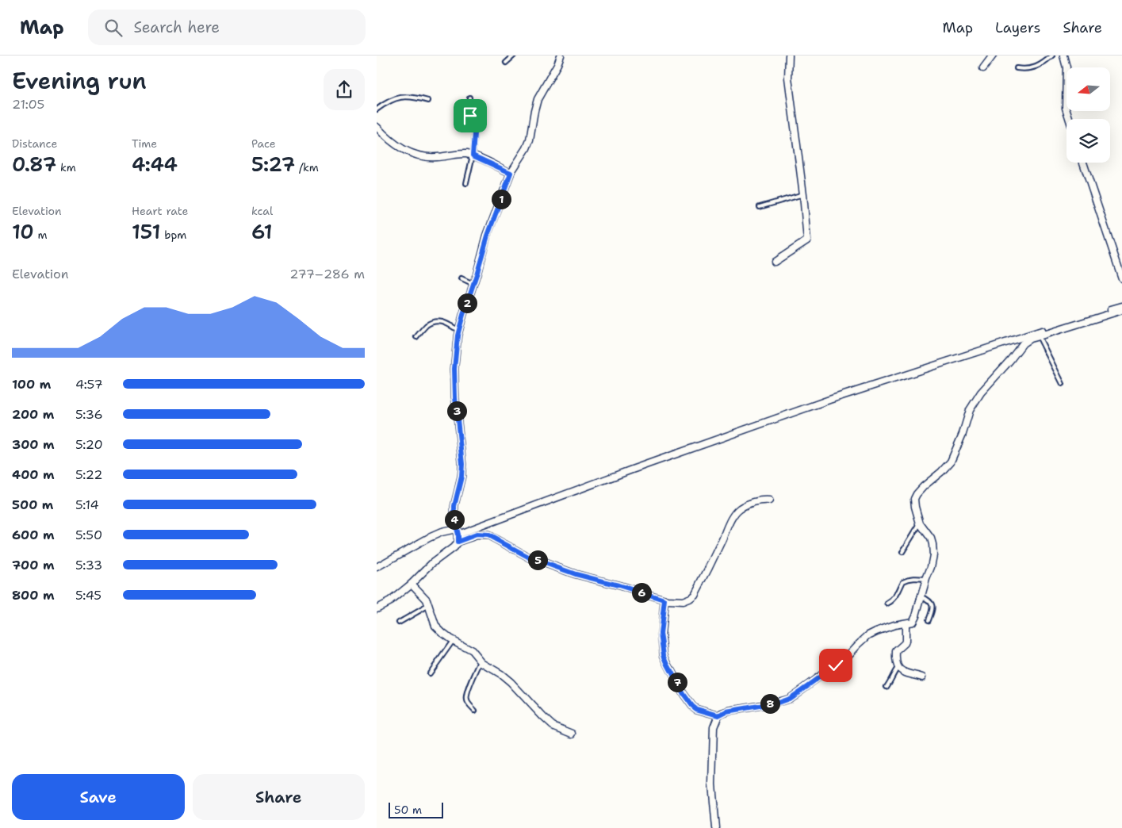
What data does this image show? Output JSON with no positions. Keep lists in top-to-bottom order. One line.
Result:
{"scale_bar":"50 m","north":"left","page":{"header":"Map","search":"Search here","nav":["Map","Layers","Share"],"heading":["Evening run","21:05"],"stats":[["Distance","0.87 km"],["Time","4:44"],["Pace","5:27 /km"],["Elevation","10 m"],["Heart rate","151 bpm"],["kcal","61"]],"pins":["1","2","3","4","5","6","7","8"],"chart":["Elevation","277–286 m"],"list":[{"name":"100 m","note":"4:57"},{"name":"200 m","note":"5:36"},{"name":"300 m","note":"5:20"},{"name":"400 m","note":"5:22"},{"name":"500 m","note":"5:14"},{"name":"600 m","note":"5:50"},{"name":"700 m","note":"5:33"},{"name":"800 m","note":"5:45"}],"buttons":["Save","Share"],"scale":"50 m"}}
